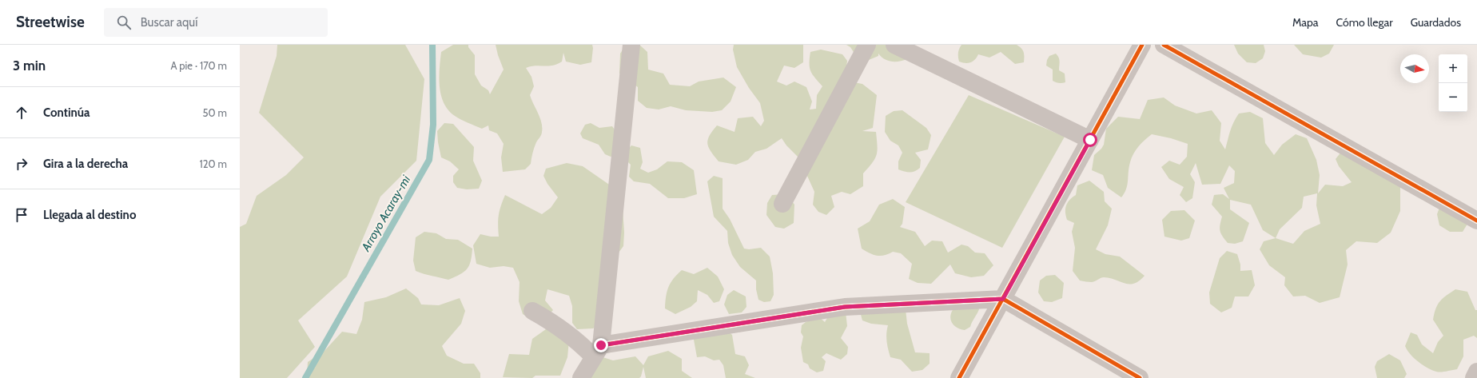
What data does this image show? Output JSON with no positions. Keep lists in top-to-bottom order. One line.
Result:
{"water":["Arroyo Acaray-mi"],"north":"right","page":{"header":"Streetwise","search":"Buscar aquí","nav":["Mapa","Cómo llegar","Guardados"],"heading":["3 min","A pie · 170 m"],"map_buttons":["+","−"],"list":[["Continúa","50 m"],["Gira a la derecha","120 m"],"Llegada al destino"]}}
